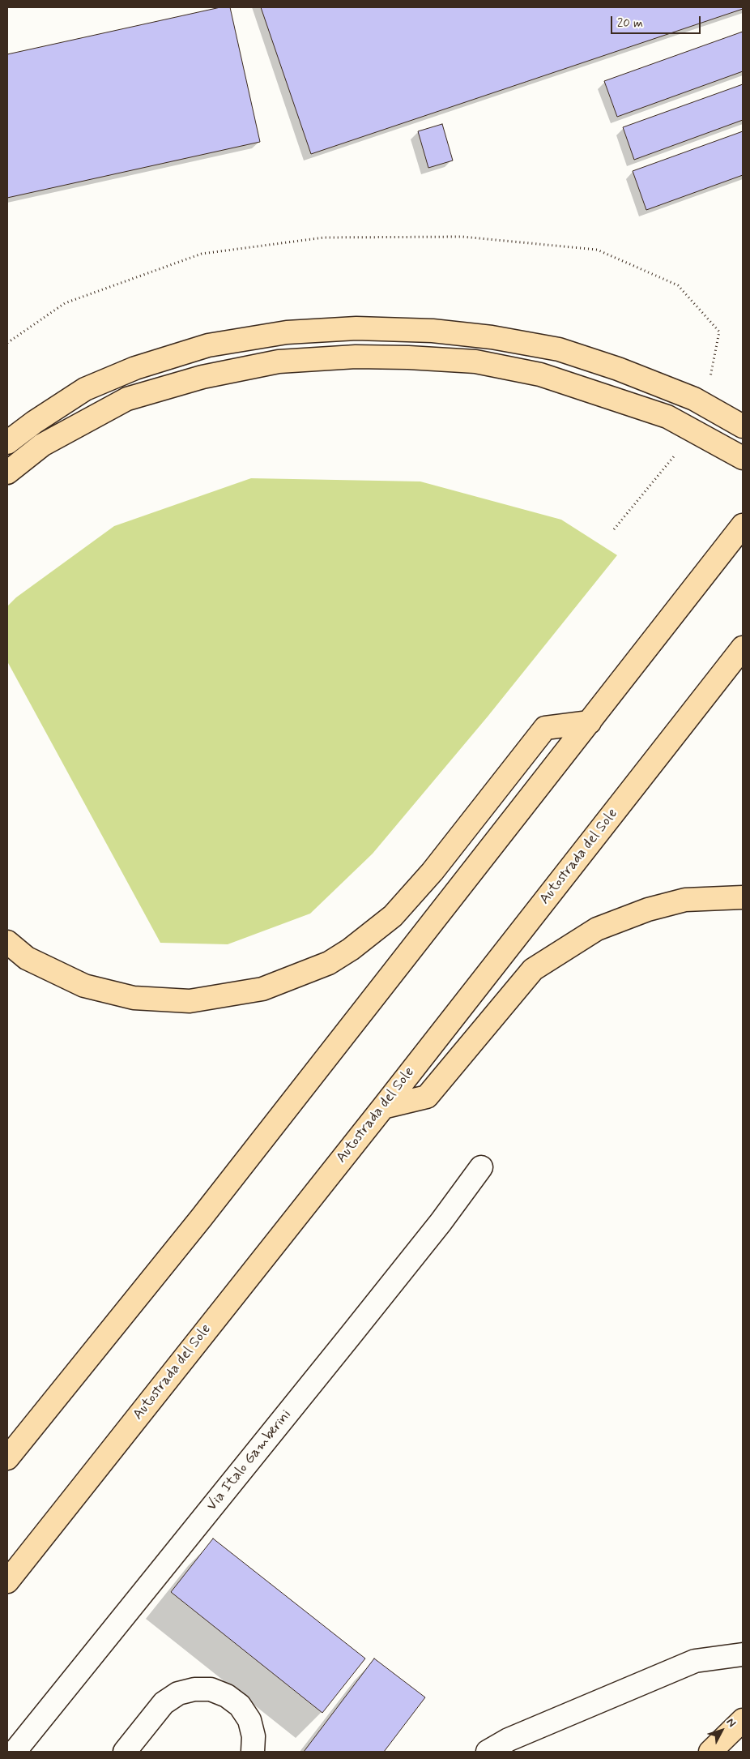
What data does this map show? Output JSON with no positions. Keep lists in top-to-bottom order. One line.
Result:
{"streets":{"highway":["Autostrada del Sole"],"street":["Via Italo Gamberini"]},"scale_bar":"20 m","north":"top right"}
